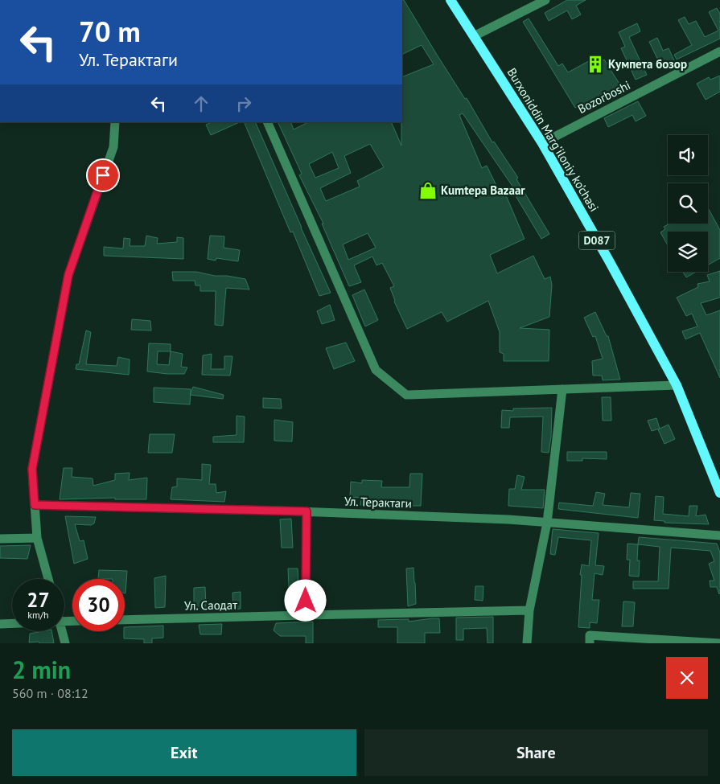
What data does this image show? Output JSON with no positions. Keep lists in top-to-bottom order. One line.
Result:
{"streets":{"main road":["Burxoniddin Marg’iloniy ko’chasi","D087"],"street":["Bozorboshi","Ул. Терактаги","Ул. Саодат"]},"crossings":[["Bozorboshi","Burxoniddin Marg’iloniy ko’chasi"]],"places":{"building":["Кумпета бозор"],"shop":["Kumtepa Bazaar"]},"page":{"turn":["70 m","Ул. Терактаги"],"speed":"27 km/h","limit":"30","heading":["2 min","560 m · 08:12"],"buttons":["Exit","Share"]}}
